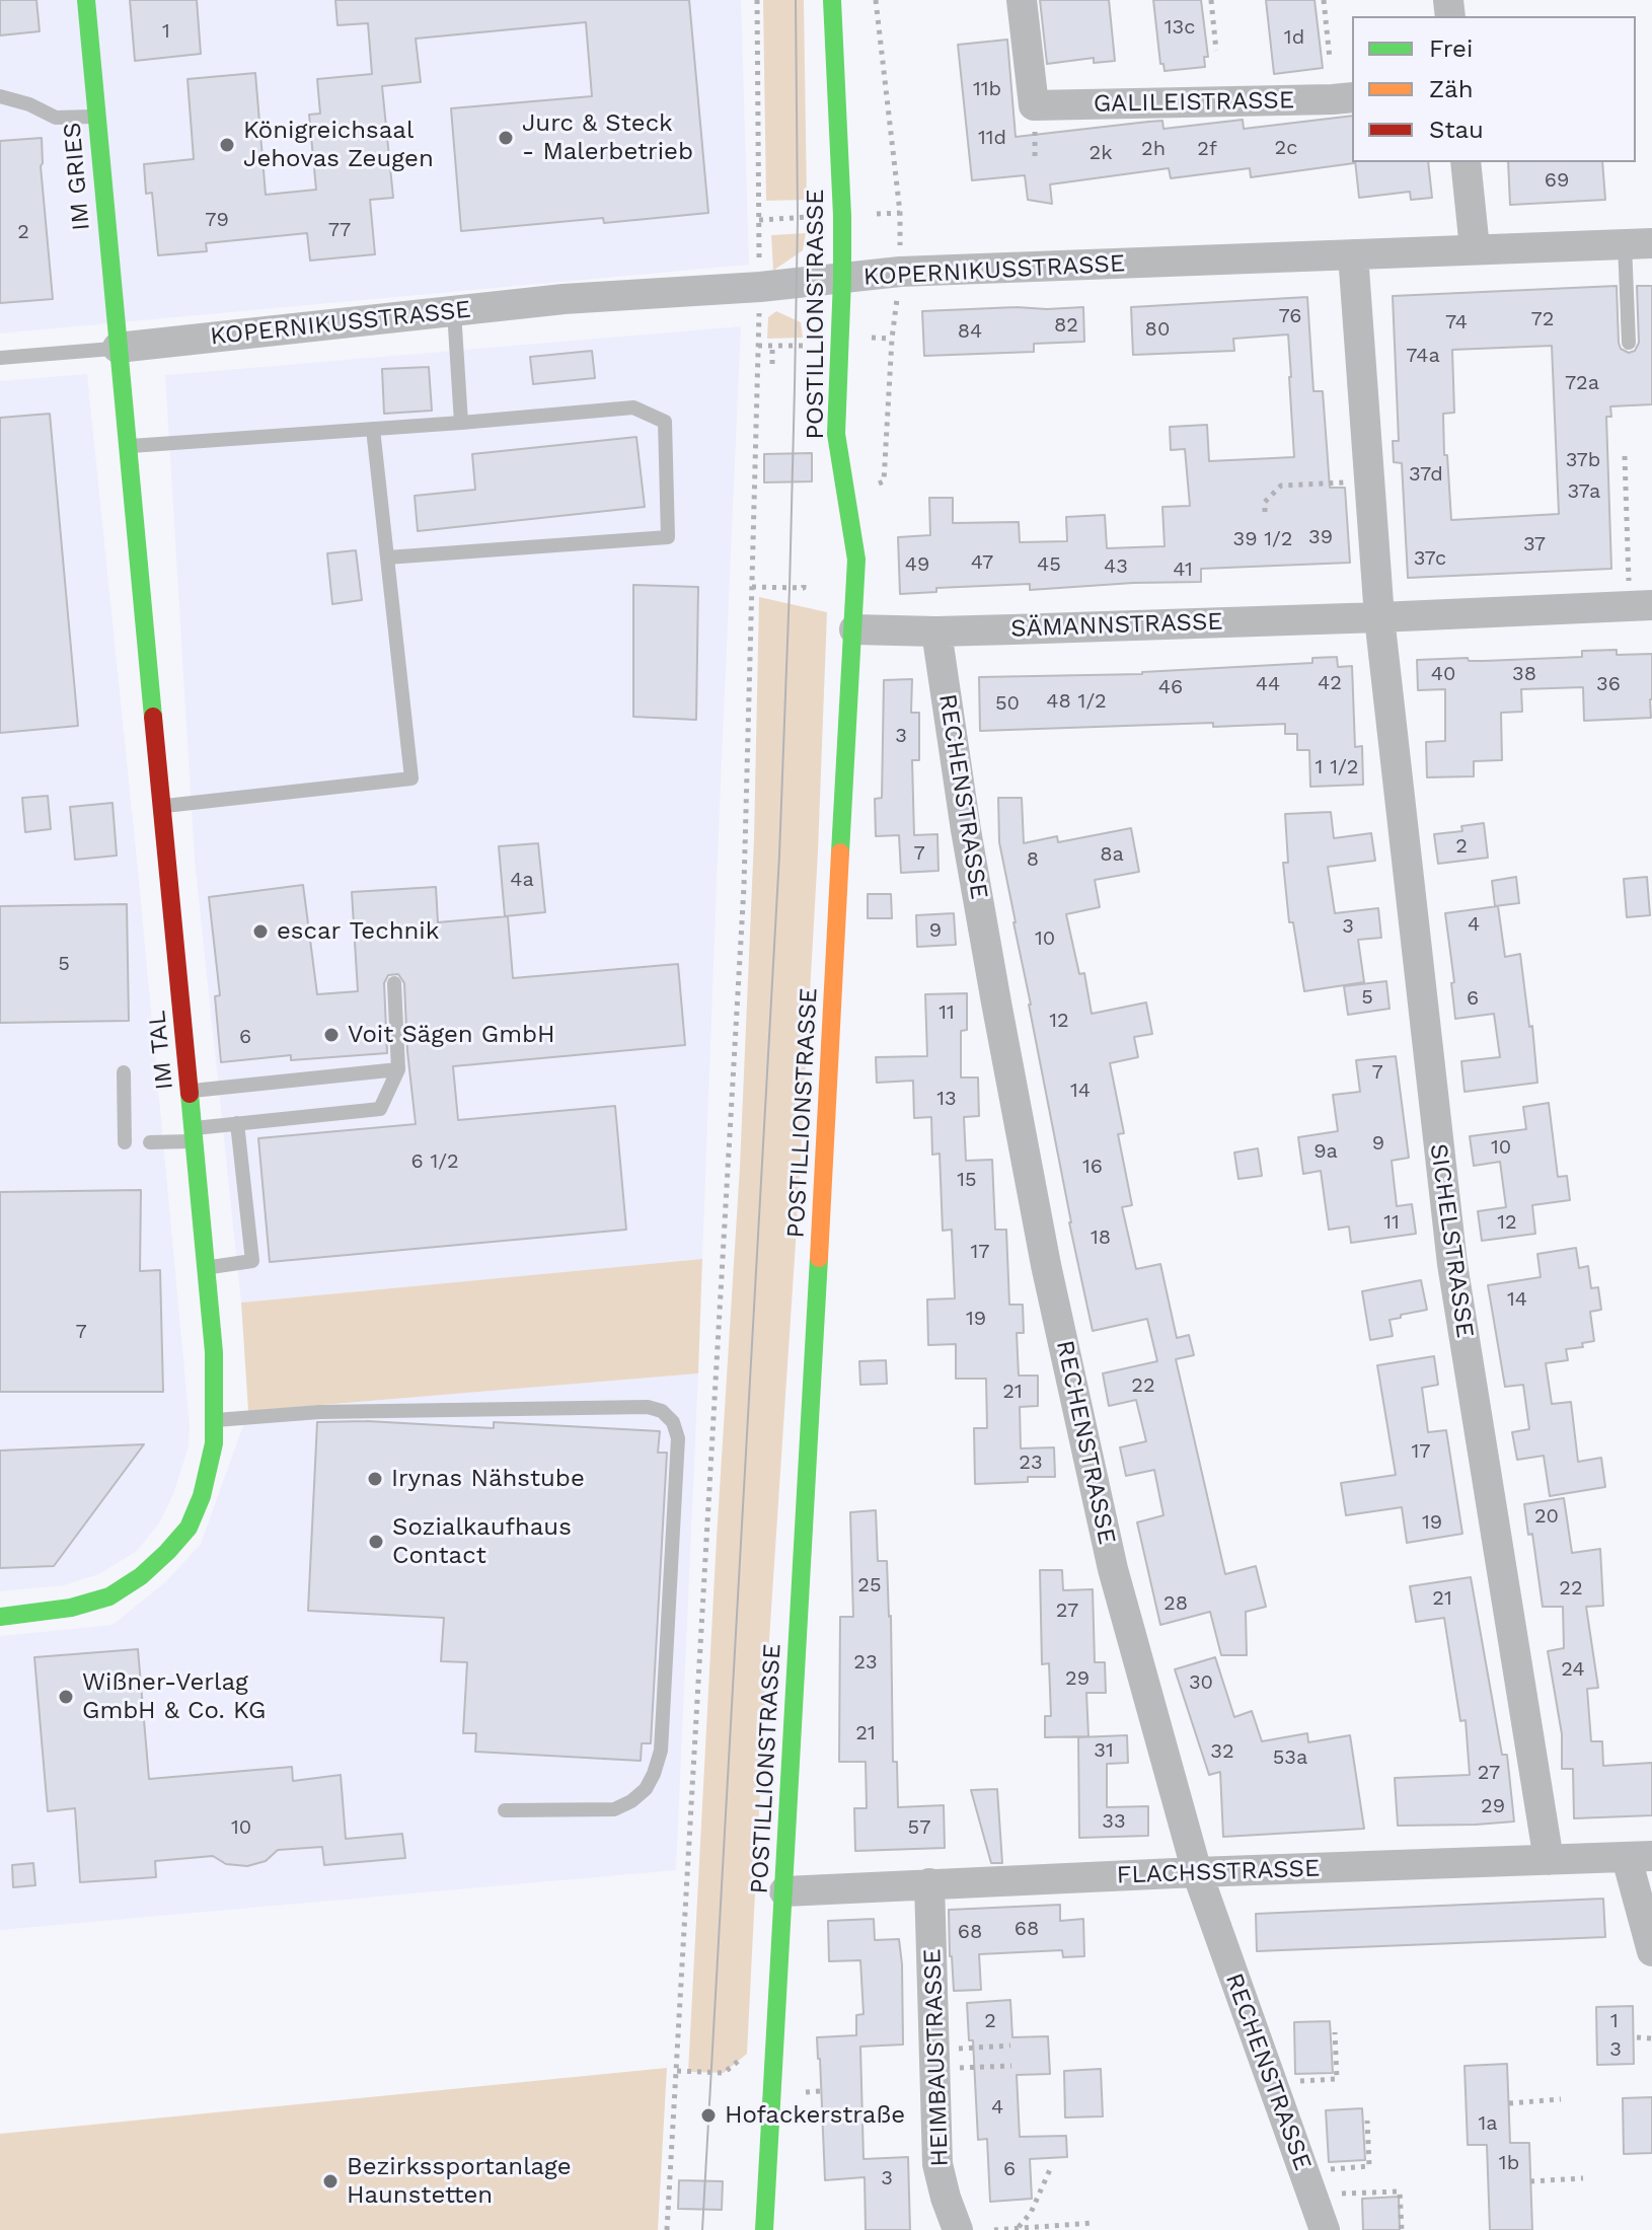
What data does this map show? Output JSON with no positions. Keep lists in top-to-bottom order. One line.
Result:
{"streets":{"street":["GALILEISTRASSE","IM GRIES","KOPERNIKUSSTRASSE","POSTILLIONSTRASSE","SÄMANNSTRASSE","RECHENSTRASSE","IM TAL","SICHELSTRASSE","FLACHSSTRASSE","HEIMBAUSTRASSE"]},"crossings":[["IM GRIES","KOPERNIKUSSTRASSE"],["IM GRIES","IM TAL"],["KOPERNIKUSSTRASSE","POSTILLIONSTRASSE"],["KOPERNIKUSSTRASSE","IM TAL"],["POSTILLIONSTRASSE","SÄMANNSTRASSE"],["POSTILLIONSTRASSE","FLACHSSTRASSE"],["SÄMANNSTRASSE","RECHENSTRASSE"],["SÄMANNSTRASSE","SICHELSTRASSE"],["RECHENSTRASSE","FLACHSSTRASSE"],["SICHELSTRASSE","FLACHSSTRASSE"],["FLACHSSTRASSE","HEIMBAUSTRASSE"]],"places":["Jurc & Steck - Malerbetrieb","Königreichsaal Jehovas Zeugen","escar Technik","Voit Sägen GmbH","Irynas Nähstube","Sozialkaufhaus Contact","Wißner-Verlag GmbH & Co. KG","Hofackerstraße","Bezirkssportanlage Haunstetten"],"house_numbers":["13c","1","1d","11b","11d","2c","2h","2f","2k","69","79","77","2","76","72","74","82","80","84","74a","72a","37b","37d","37a","39","39 1/2","37","37c","47","49","45","43","41","40","38","42","44","36","46","48 1/2","50","3","1 1/2","2","7","8a","8","4a","4","3","9","10","5","5","6","11","12","6","7","14","13","9","10","9a","6 1/2","16","15","11","12","18","17","14","19","7","22","21","17","23","20","19","25","22","21","28","27","23","24","29","30","21","31","32","53a","27","29","33","10","57","68","68","2","1","3","4","1a","1b","6","3"],"legend":["Frei","Zäh","Stau"]}
